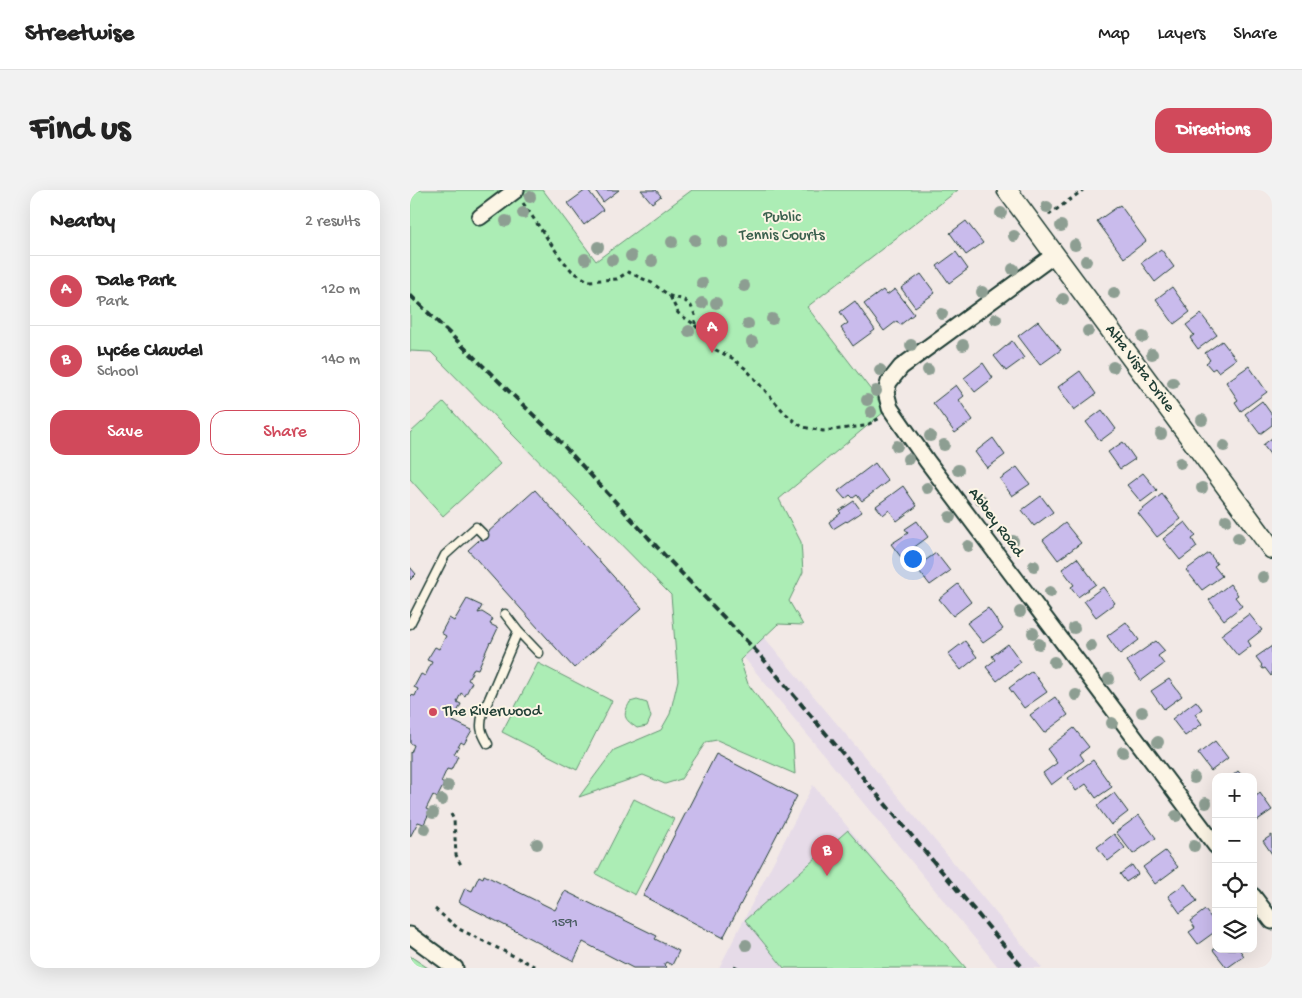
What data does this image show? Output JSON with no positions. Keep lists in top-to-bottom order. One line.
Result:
{"streets":{"street":["Alta Vista Drive","Abbey Road"]},"parks":["Public Tennis Courts"],"places":["The Riverwood"],"house_numbers":["1591"],"page":{"header":"Streetwise","nav":["Map","Layers","Share"],"buttons":["Directions",["Save","Share"]],"title":"Find us","heading":["Nearby","2 results"],"list":[{"mark":"A","name":"Dale Park","note":"Park","value":"120 m"},{"mark":"B","name":"Lycée Claudel","note":"School","value":"140 m"}],"pins":["A","B"],"map_buttons":["+","−"]}}
